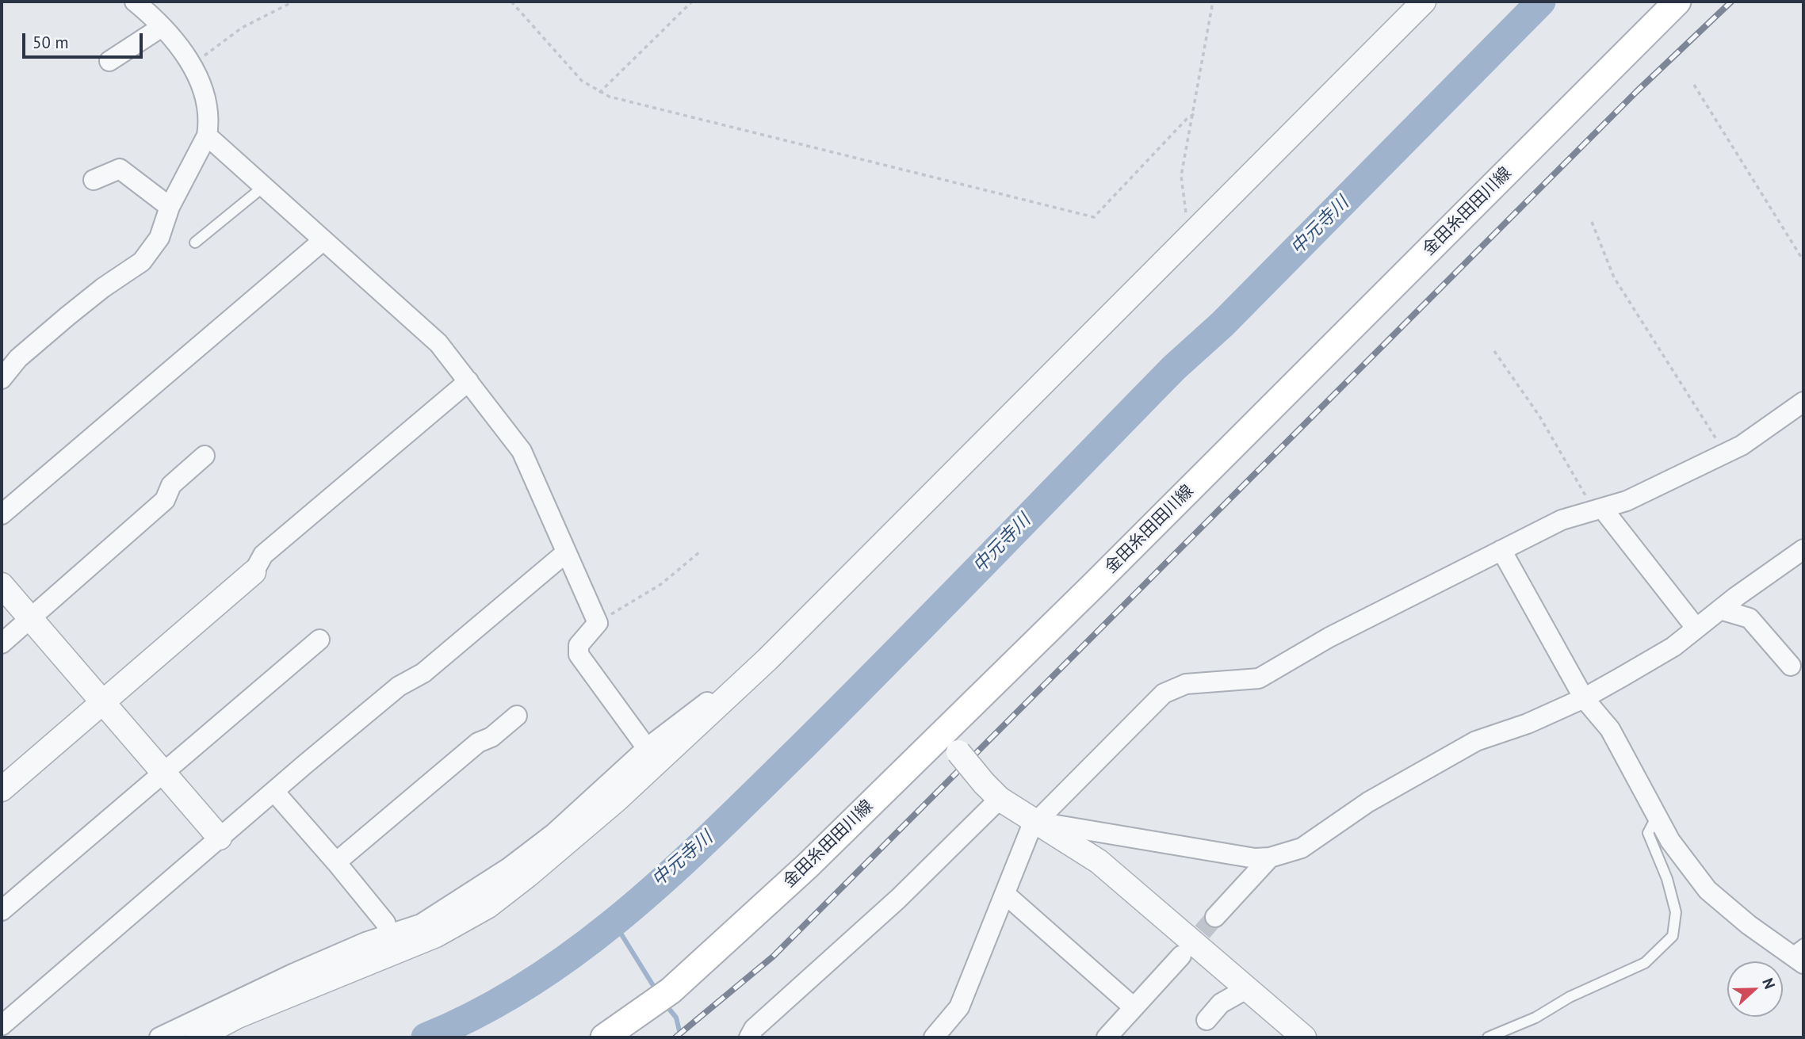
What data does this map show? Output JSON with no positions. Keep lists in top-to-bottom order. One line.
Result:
{"streets":{"main road":["金田糸田田川線"]},"water":["中元寺川"],"scale_bar":"50 m","north":"right"}
